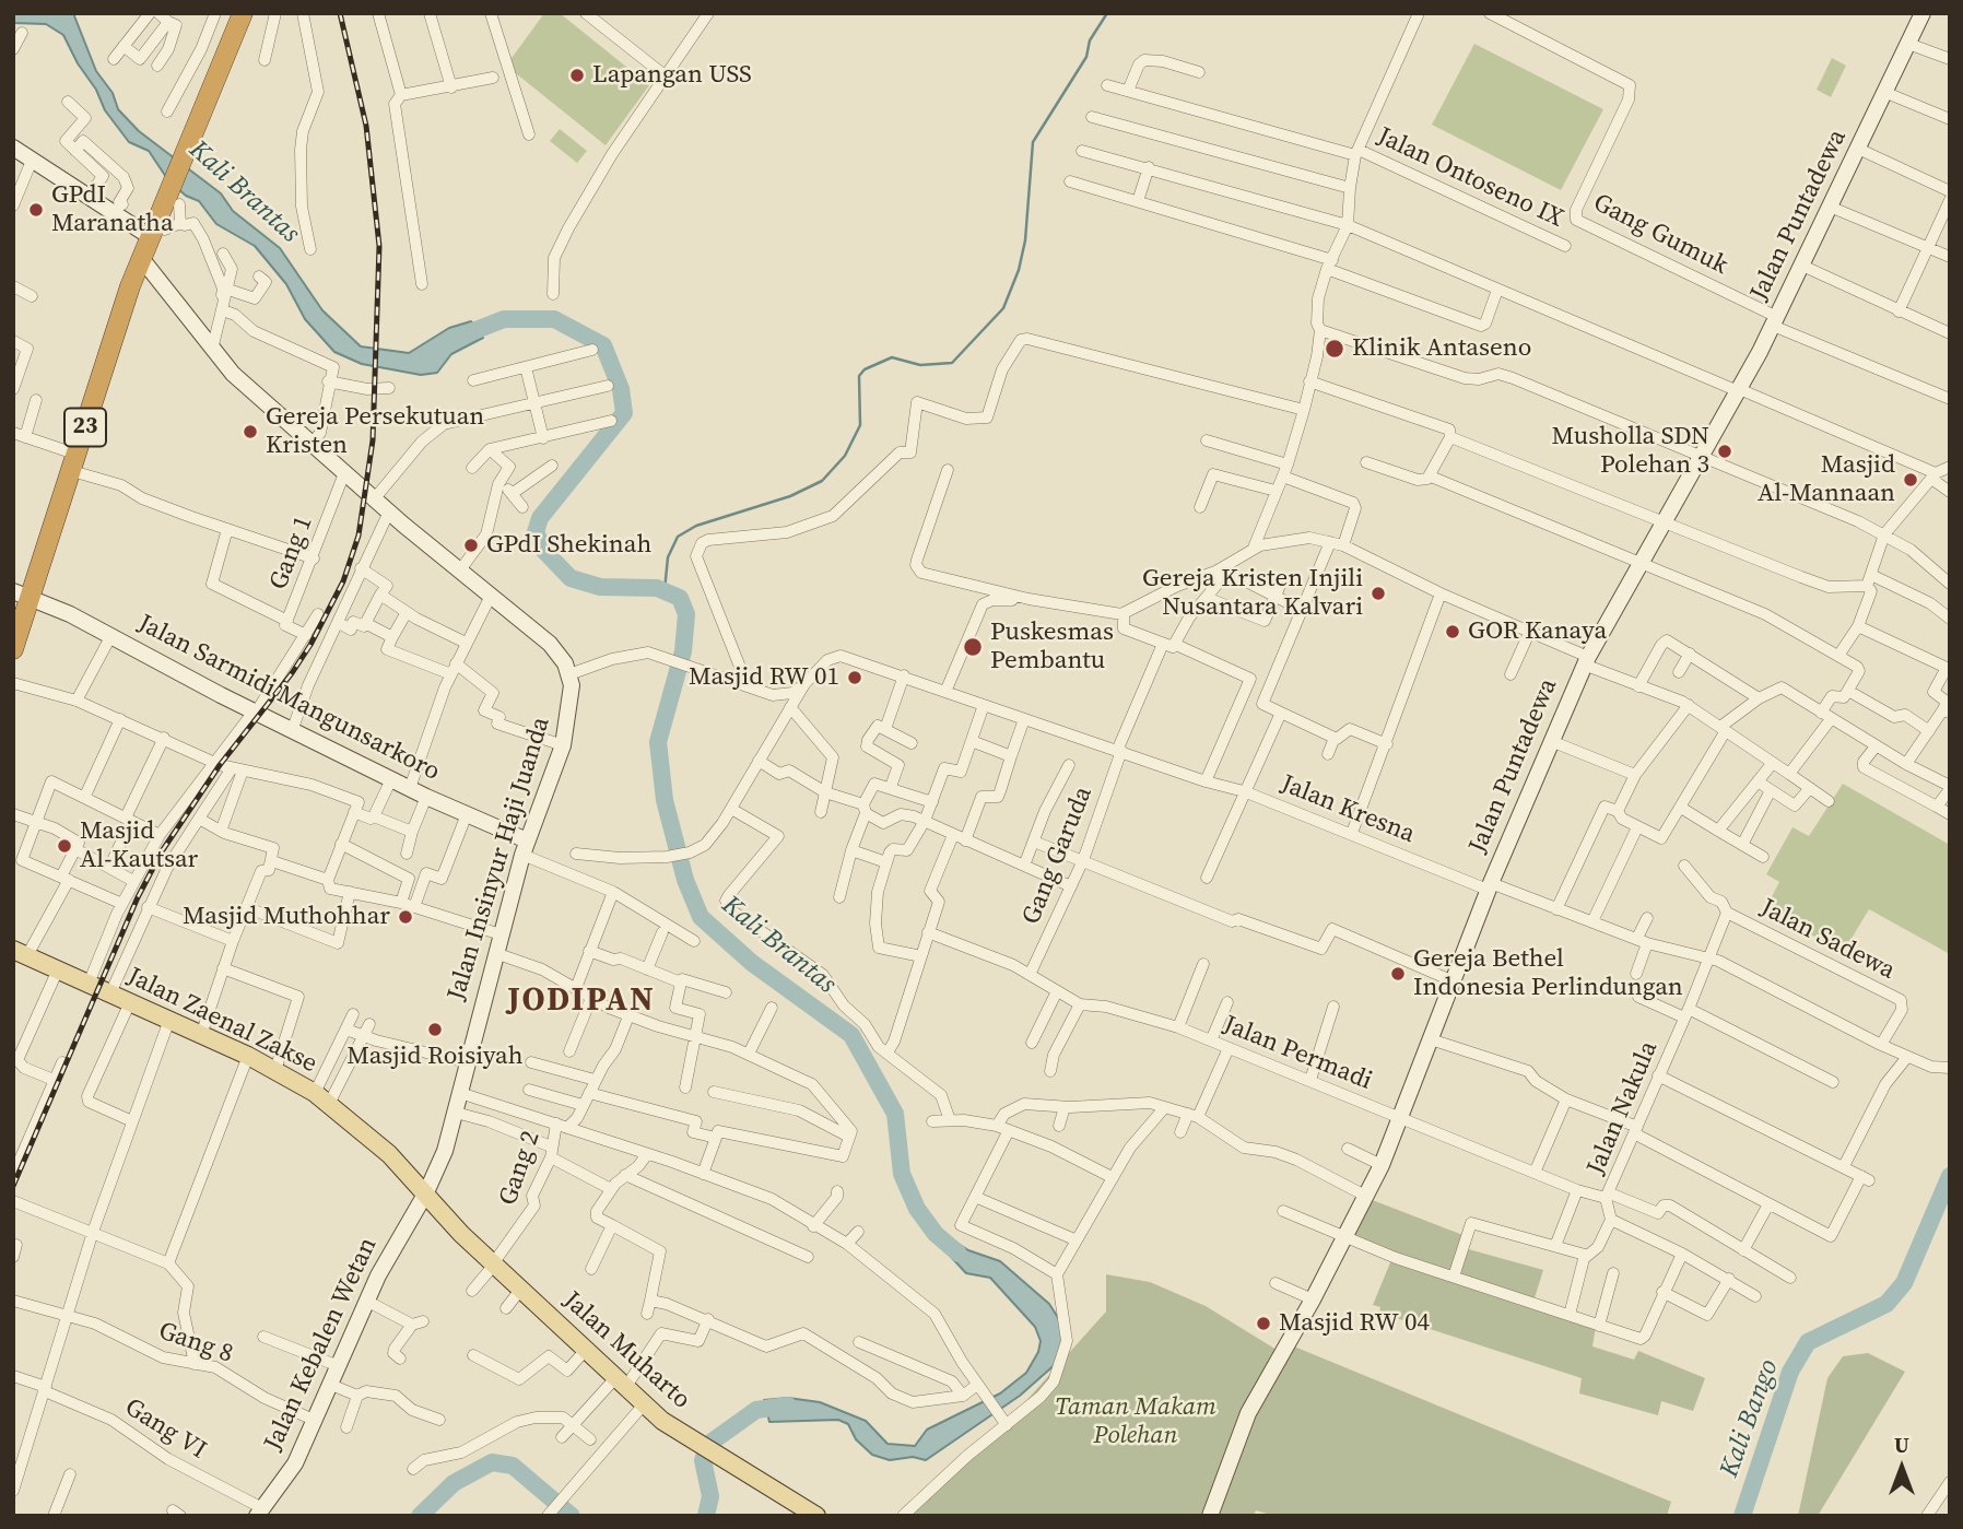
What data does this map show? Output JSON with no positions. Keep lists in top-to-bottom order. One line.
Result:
{"streets":{"highway":["23"],"main road":["Jalan Zaenal Zakse","Jalan Muharto"],"street":["Jalan Ontoseno IX","Jalan Puntadewa","Gang Gumuk","Gang 1","Jalan Sarmidi Mangunsarkoro","Jalan Kresna","Gang Garuda","Jalan Insinyur Haji Juanda","Jalan Sadewa","Jalan Permadi","Jalan Nakula","Gang 2","Gang 8","Jalan Kebalen Wetan","Gang VI"]},"crossings":[["Jalan Puntadewa","Gang Gumuk"],["Jalan Puntadewa","Jalan Kresna"],["Jalan Puntadewa","Jalan Permadi"],["Jalan Puntadewa","Jalan Nakula"],["23","Jalan Sarmidi Mangunsarkoro"],["Jalan Sarmidi Mangunsarkoro","Jalan Insinyur Haji Juanda"],["Jalan Kresna","Gang Garuda"],["Jalan Insinyur Haji Juanda","Jalan Zaenal Zakse"],["Jalan Insinyur Haji Juanda","Jalan Kebalen Wetan"],["Jalan Insinyur Haji Juanda","Jalan Muharto"],["Jalan Sadewa","Jalan Nakula"],["Jalan Zaenal Zakse","Jalan Kebalen Wetan"],["Jalan Zaenal Zakse","Jalan Muharto"],["Jalan Permadi","Jalan Nakula"],["Gang 2","Jalan Muharto"],["Gang 8","Jalan Kebalen Wetan"],["Jalan Kebalen Wetan","Jalan Muharto"],["Jalan Kebalen Wetan","Gang VI"]],"districts":["JODIPAN"],"water":["Kali Brantas","Kali Bango"],"parks":["Taman Makam Polehan"],"places":["Lapangan USS","GPdI Maranatha","Klinik Antaseno","Gereja Persekutuan Kristen","Musholla SDN Polehan 3","Masjid Al-Mannaan","GPdI Shekinah","Gereja Kristen Injili Nusantara Kalvari","GOR Kanaya","Puskesmas Pembantu","Masjid RW 01","Masjid Al-Kautsar","Masjid Muthohhar","Gereja Bethel Indonesia Perlindungan","Masjid Roisiyah","Masjid RW 04"],"north":"top"}
